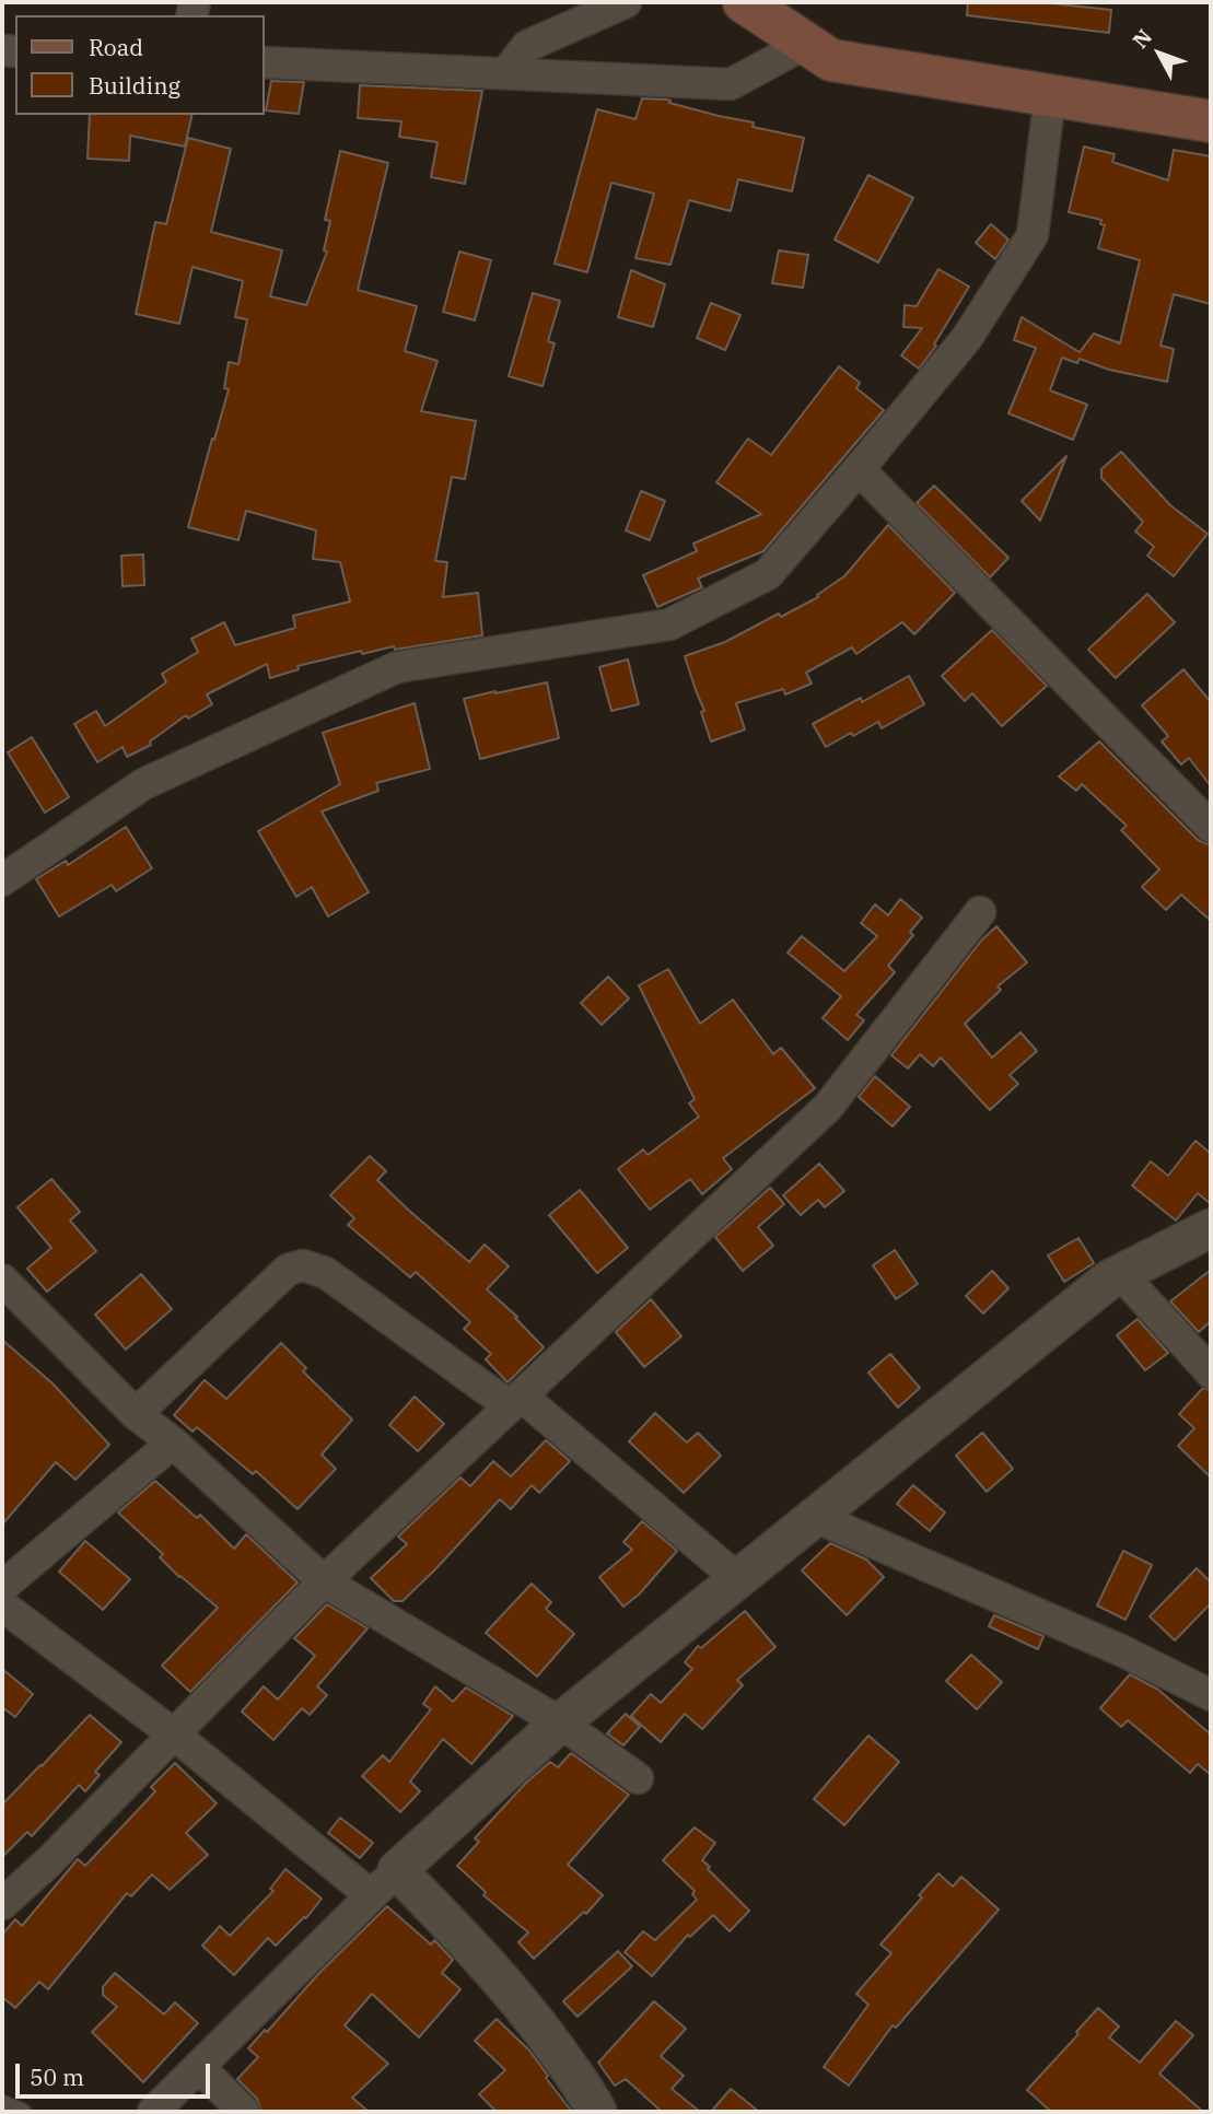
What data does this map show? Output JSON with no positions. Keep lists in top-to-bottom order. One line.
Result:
{"legend":["Road","Building"],"scale_bar":"50 m","north":"top left"}
